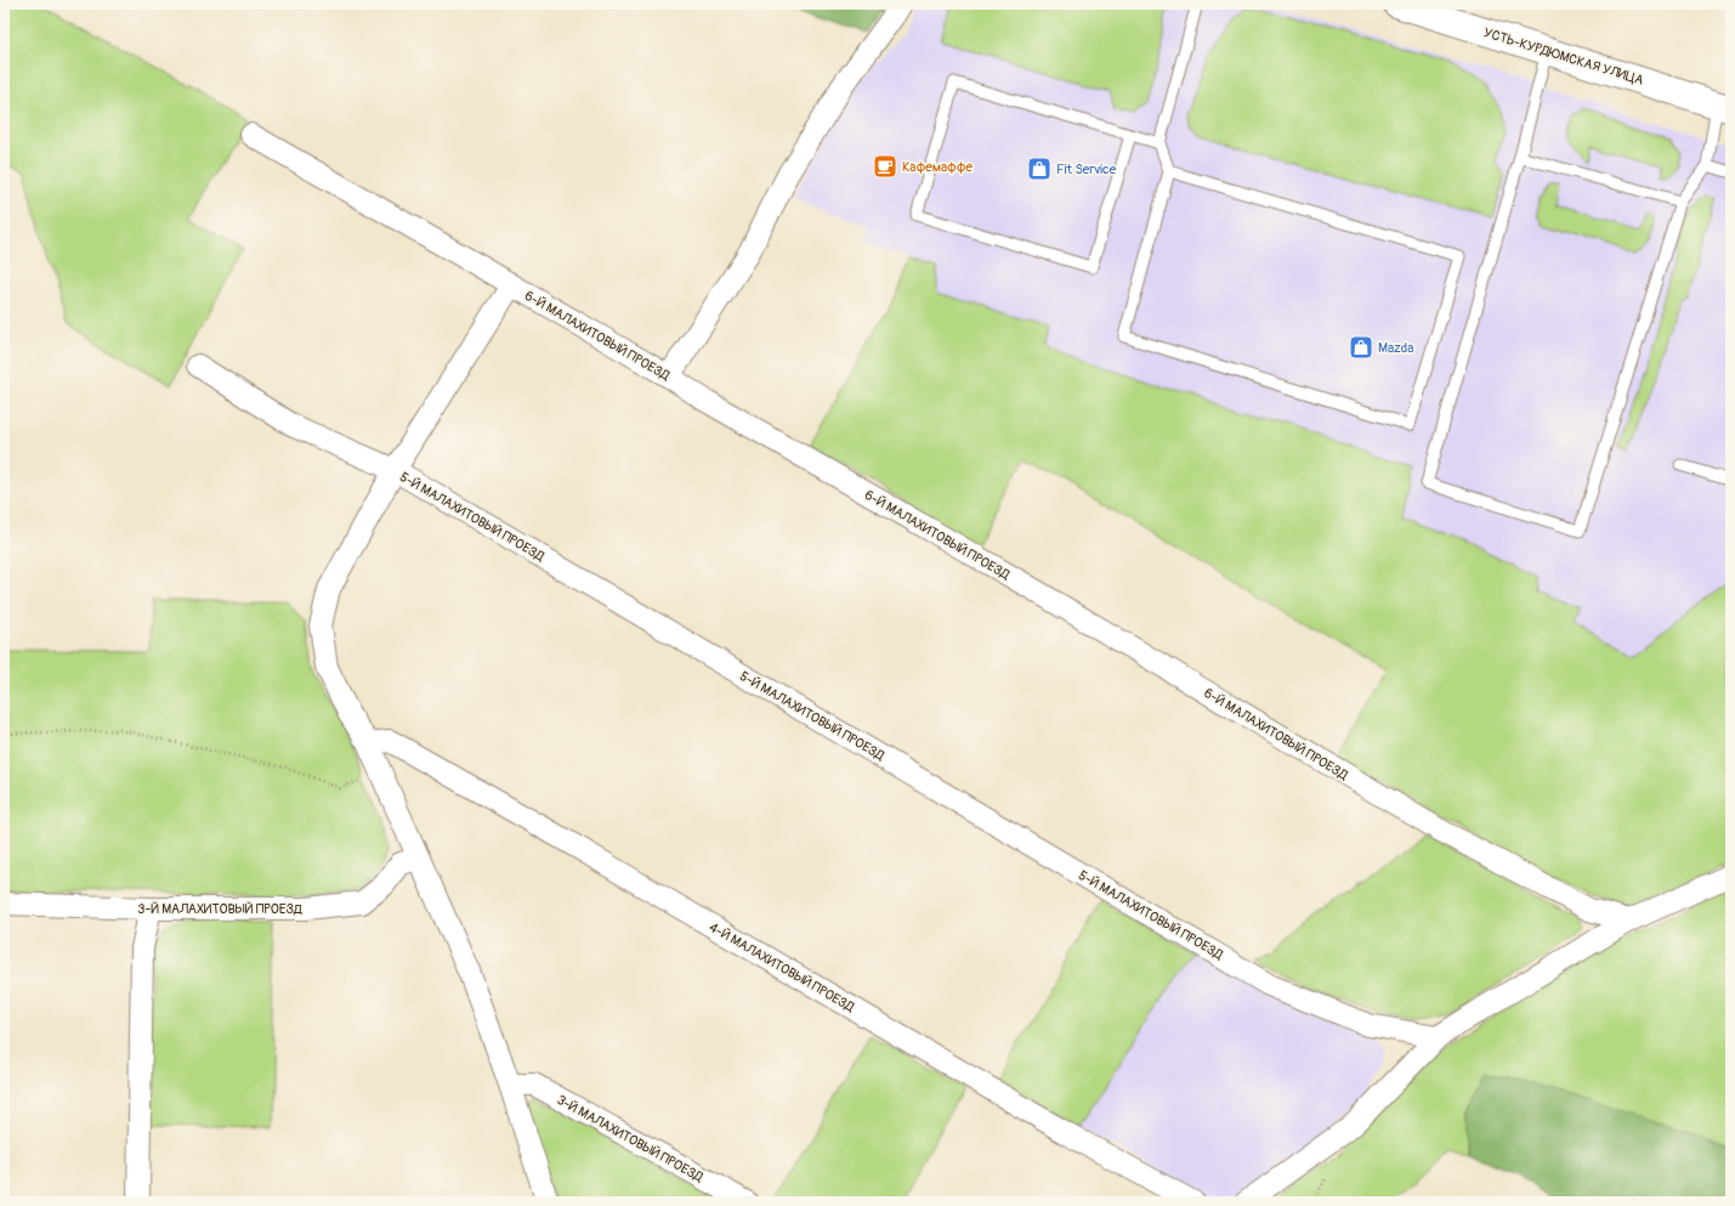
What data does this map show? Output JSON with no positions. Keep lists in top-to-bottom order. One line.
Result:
{"streets":{"main road":["УСТЬ-КУРДЮМСКАЯ УЛИЦА"],"street":["6-Й МАЛАХИТОВЫЙ ПРОЕЗД","5-Й МАЛАХИТОВЫЙ ПРОЕЗД","3-Й МАЛАХИТОВЫЙ ПРОЕЗД","4-Й МАЛАХИТОВЫЙ ПРОЕЗД"]},"places":{"cafe":["Кафемаффе"],"shop":["Fit Service","Mazda"]}}
